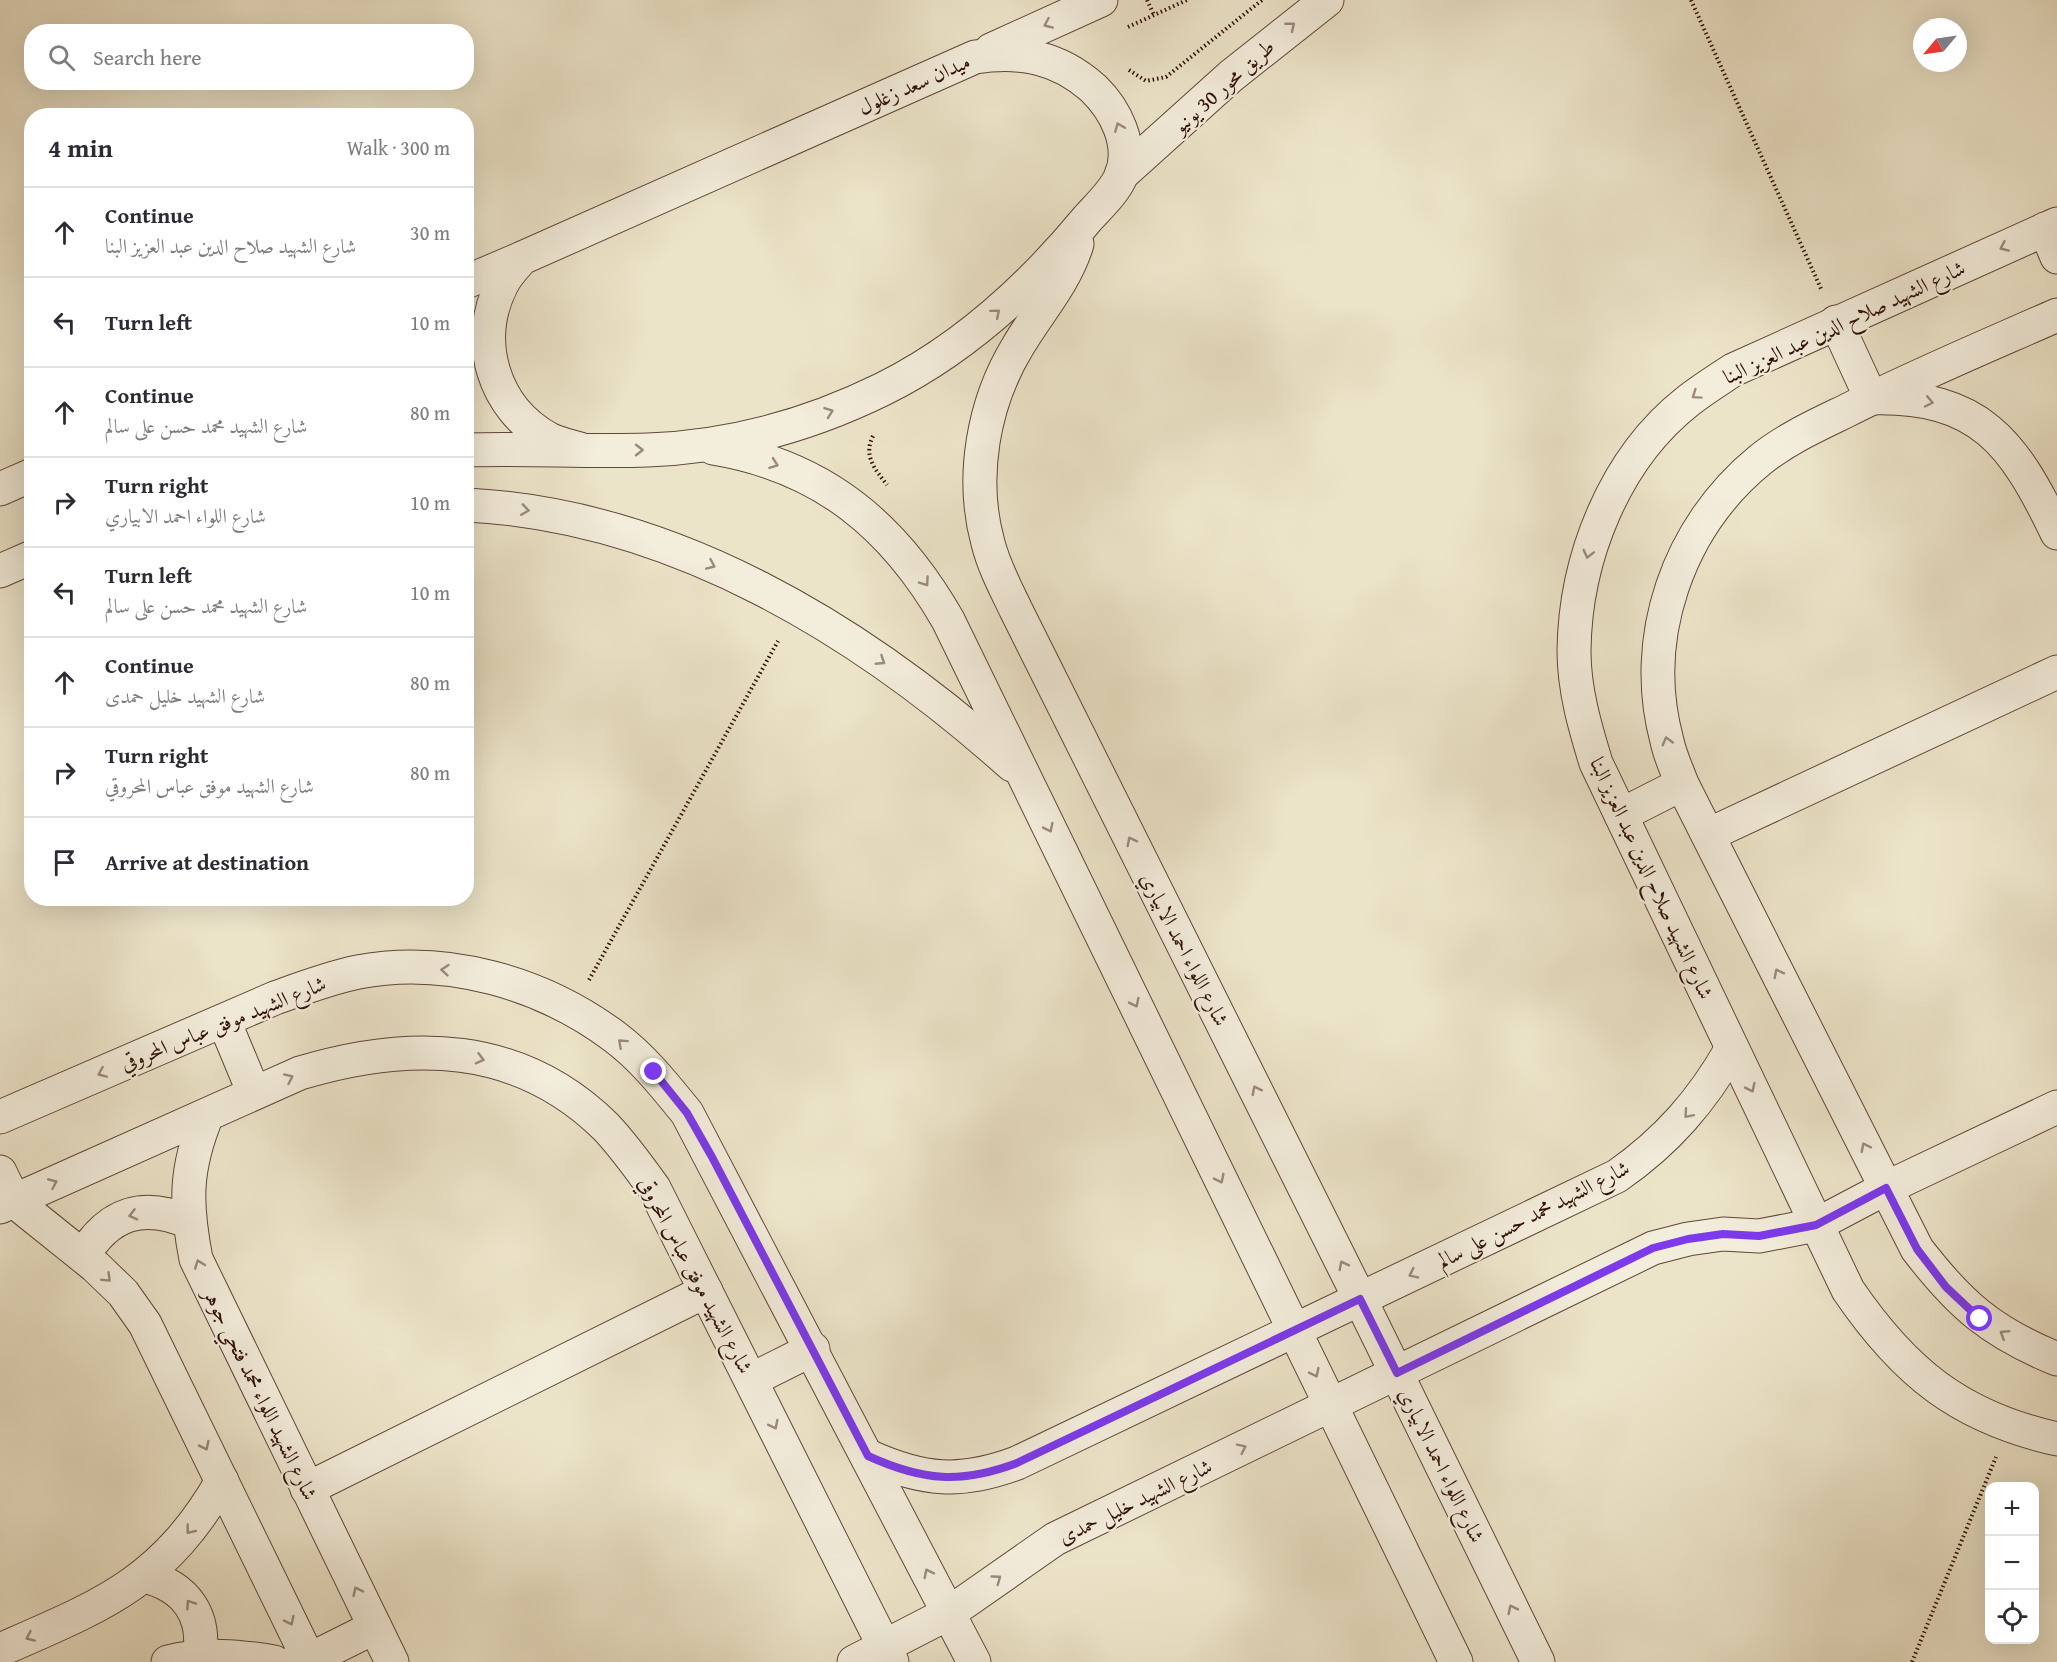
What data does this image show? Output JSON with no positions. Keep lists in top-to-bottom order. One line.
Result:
{"streets":{"street":["ميدان سعد زغلول","طريق محور 30 يونيو","شارع الشهيد صلاح الدين عبد العزيز البنا","شارع اللواء احمد الابياري","شارع الشهيد موفق عباس المحروقي","شارع الشهيد محمد حسن على سالم","شارع الشهيد اللواء محمد فتحي جوهر","شارع الشهيد خليل حمدى"]},"crossings":[["ميدان سعد زغلول","طريق محور 30 يونيو"],["ميدان سعد زغلول","شارع اللواء احمد الابياري"],["شارع الشهيد صلاح الدين عبد العزيز البنا","شارع الشهيد محمد حسن على سالم"],["شارع اللواء احمد الابياري","شارع الشهيد محمد حسن على سالم"],["شارع الشهيد موفق عباس المحروقي","شارع الشهيد اللواء محمد فتحي جوهر"],["شارع الشهيد موفق عباس المحروقي","شارع الشهيد خليل حمدى"]],"north":"bottom left","page":{"search":"Search here","heading":["4 min","Walk · 300 m"],"list":[["Continue","شارع الشهيد صلاح الدين عبد العزيز البنا","30 m"],["Turn left","10 m"],["Continue","شارع الشهيد محمد حسن على سالم","80 m"],["Turn right","شارع اللواء احمد الابياري","10 m"],["Turn left","شارع الشهيد محمد حسن على سالم","10 m"],["Continue","شارع الشهيد خليل حمدى","80 m"],["Turn right","شارع الشهيد موفق عباس المحروقي","80 m"],"Arrive at destination"],"map_buttons":["+","−"]}}
